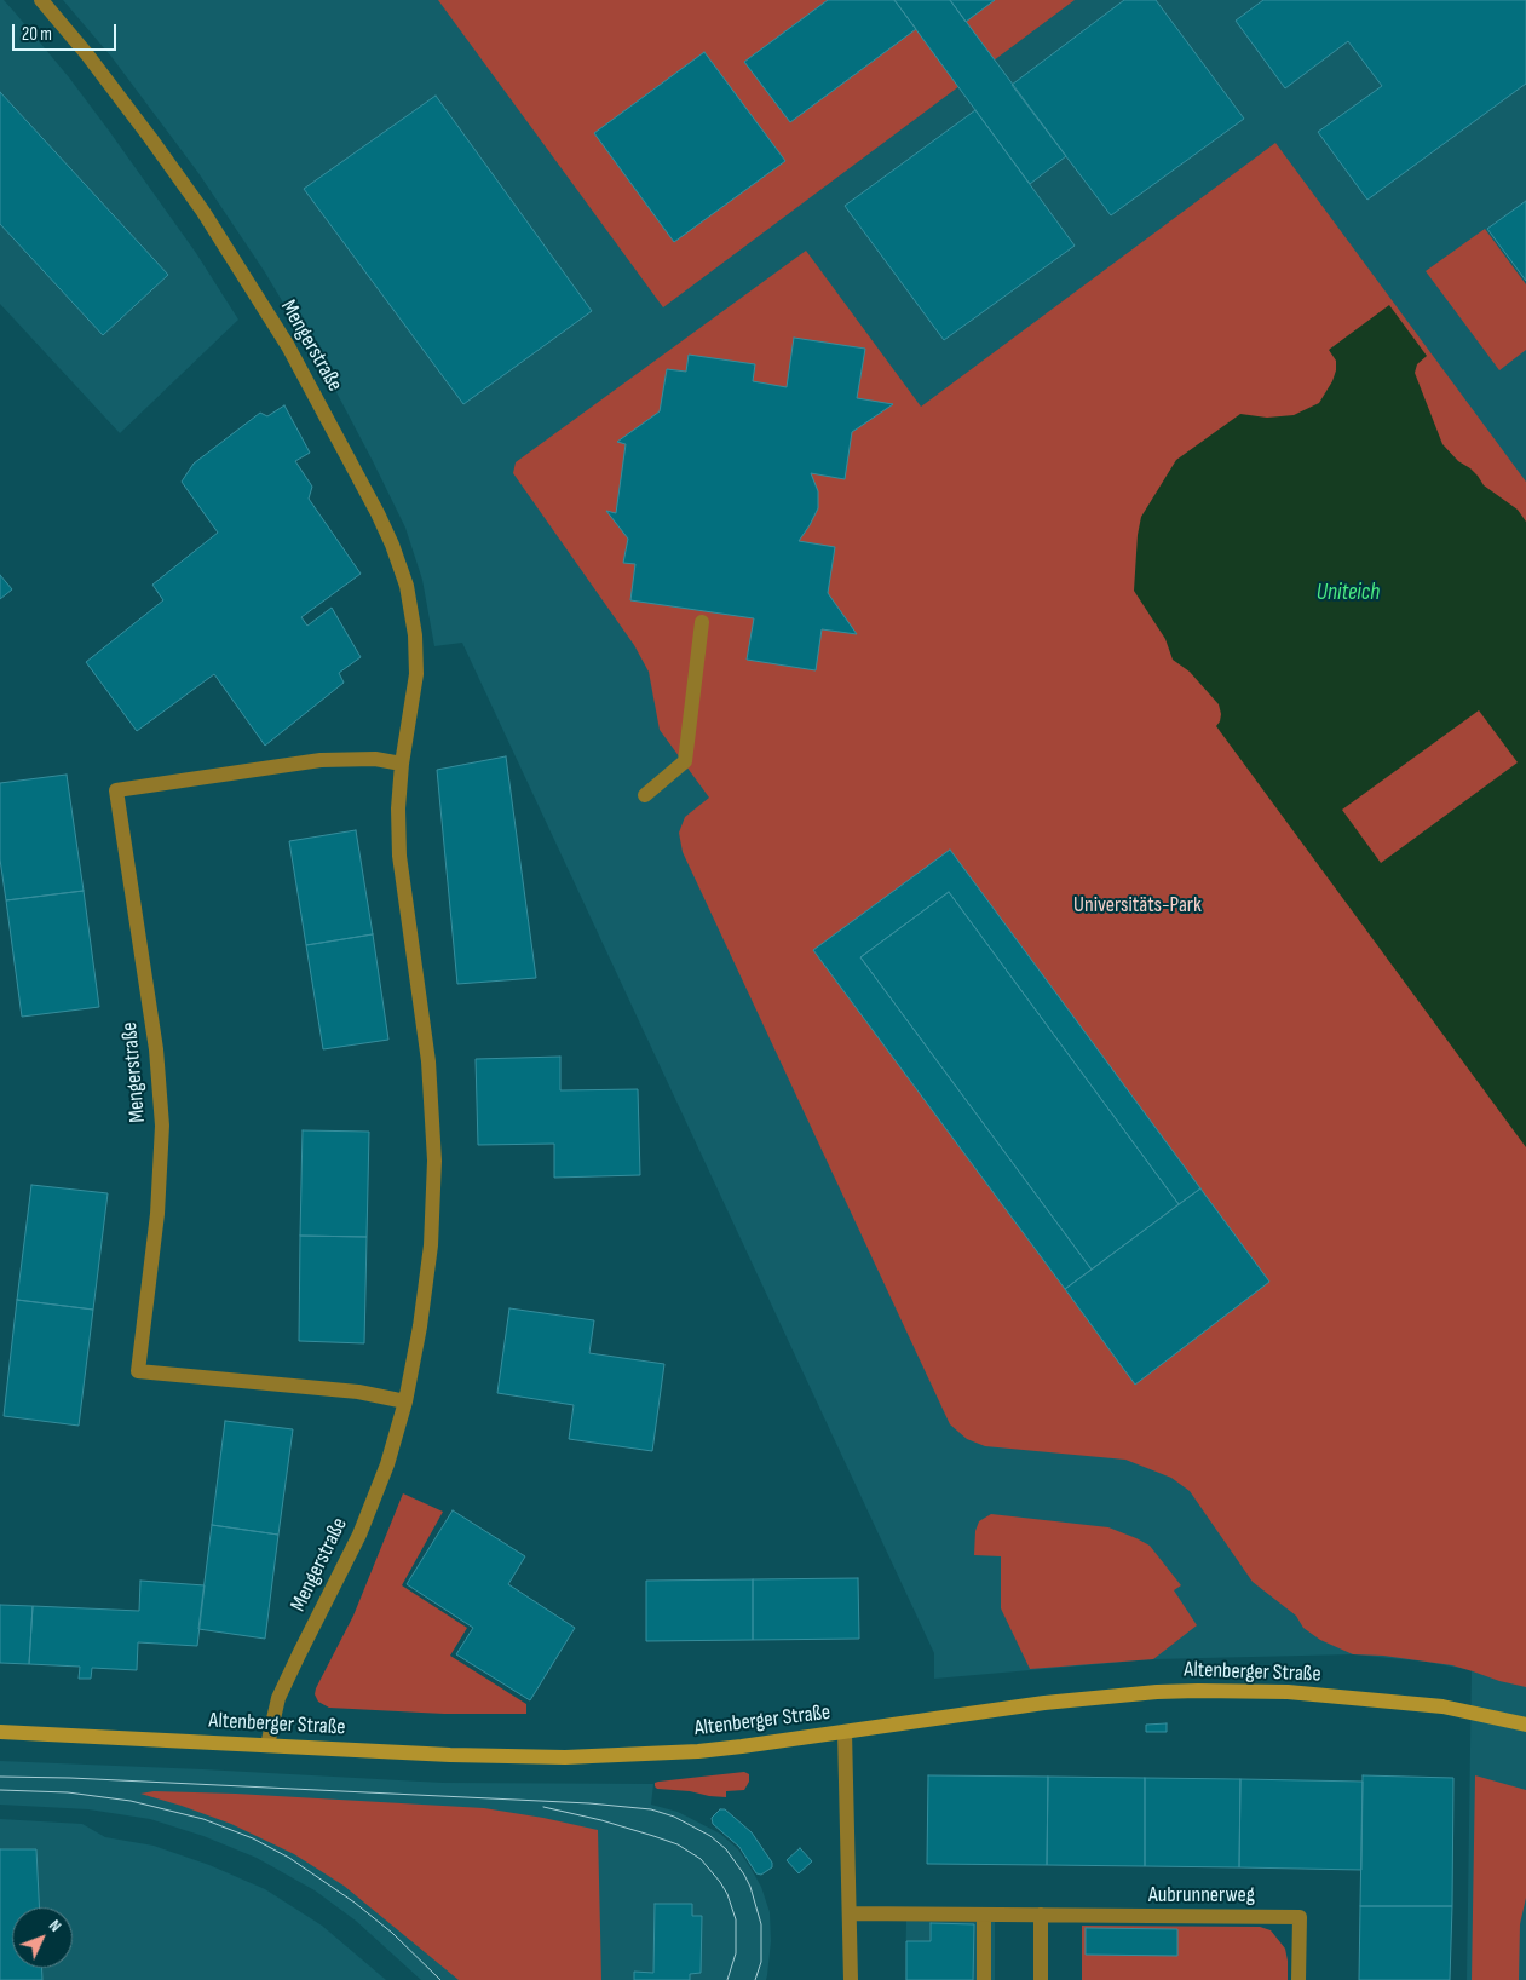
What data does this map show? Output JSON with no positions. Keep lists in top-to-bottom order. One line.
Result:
{"streets":{"street":["Mengerstraße","Altenberger Straße","Aubrunnerweg"]},"crossings":[["Mengerstraße","Altenberger Straße"]],"water":["Uniteich"],"parks":["Universitäts-Park"],"scale_bar":"20 m","north":"top right"}
